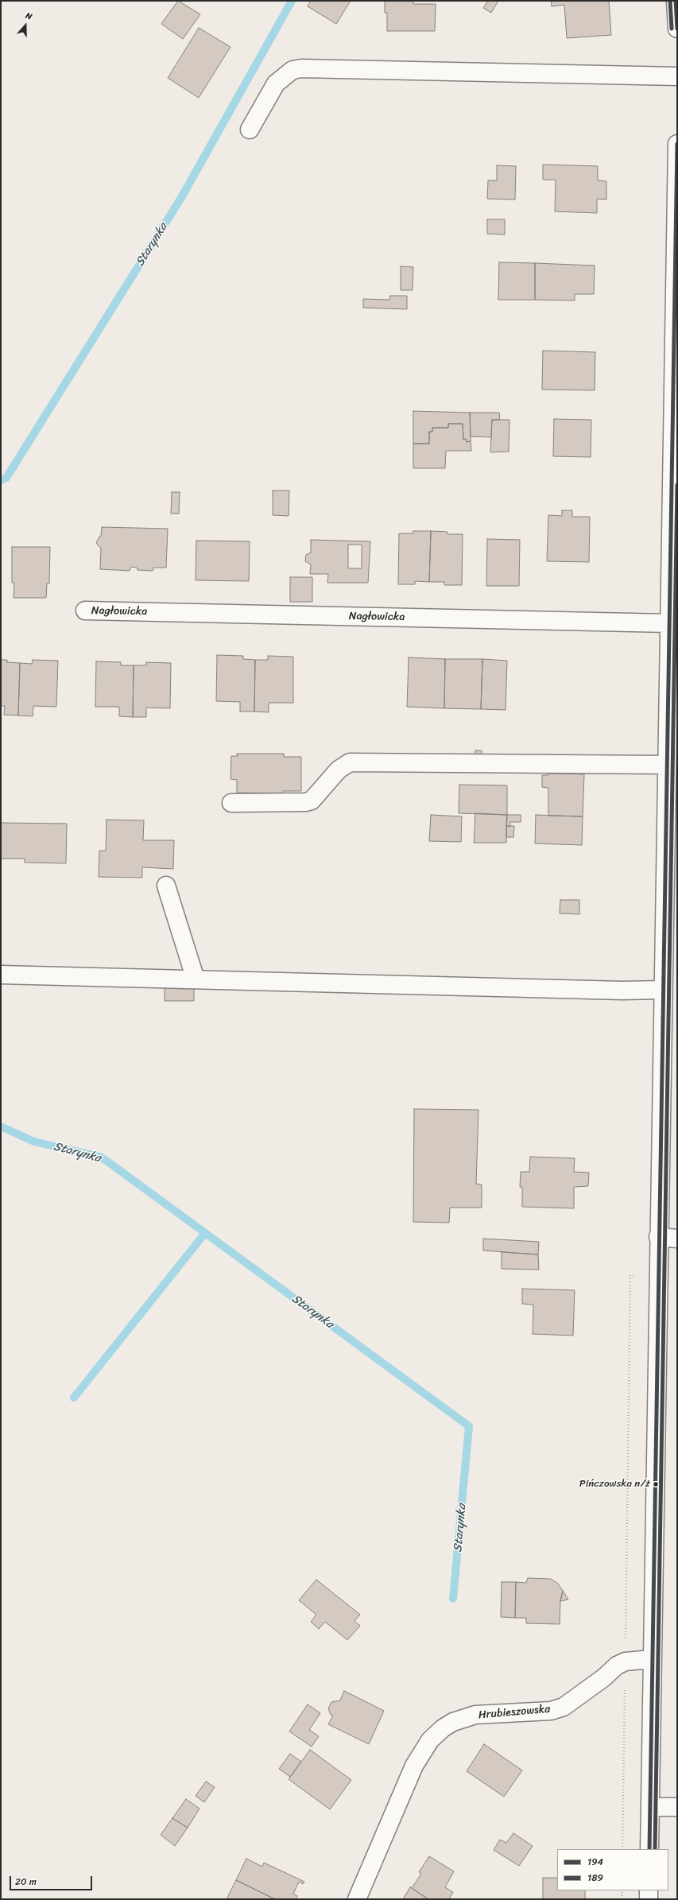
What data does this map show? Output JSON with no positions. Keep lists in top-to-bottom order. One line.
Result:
{"streets":{"street":["Nagłowicka","Hrubieszowska"]},"water":["Starynka"],"places":["Pińczowska n/ż"],"lines":["transit line 194","transit line 189"],"legend":["194","189"],"scale_bar":"20 m","north":"top"}
